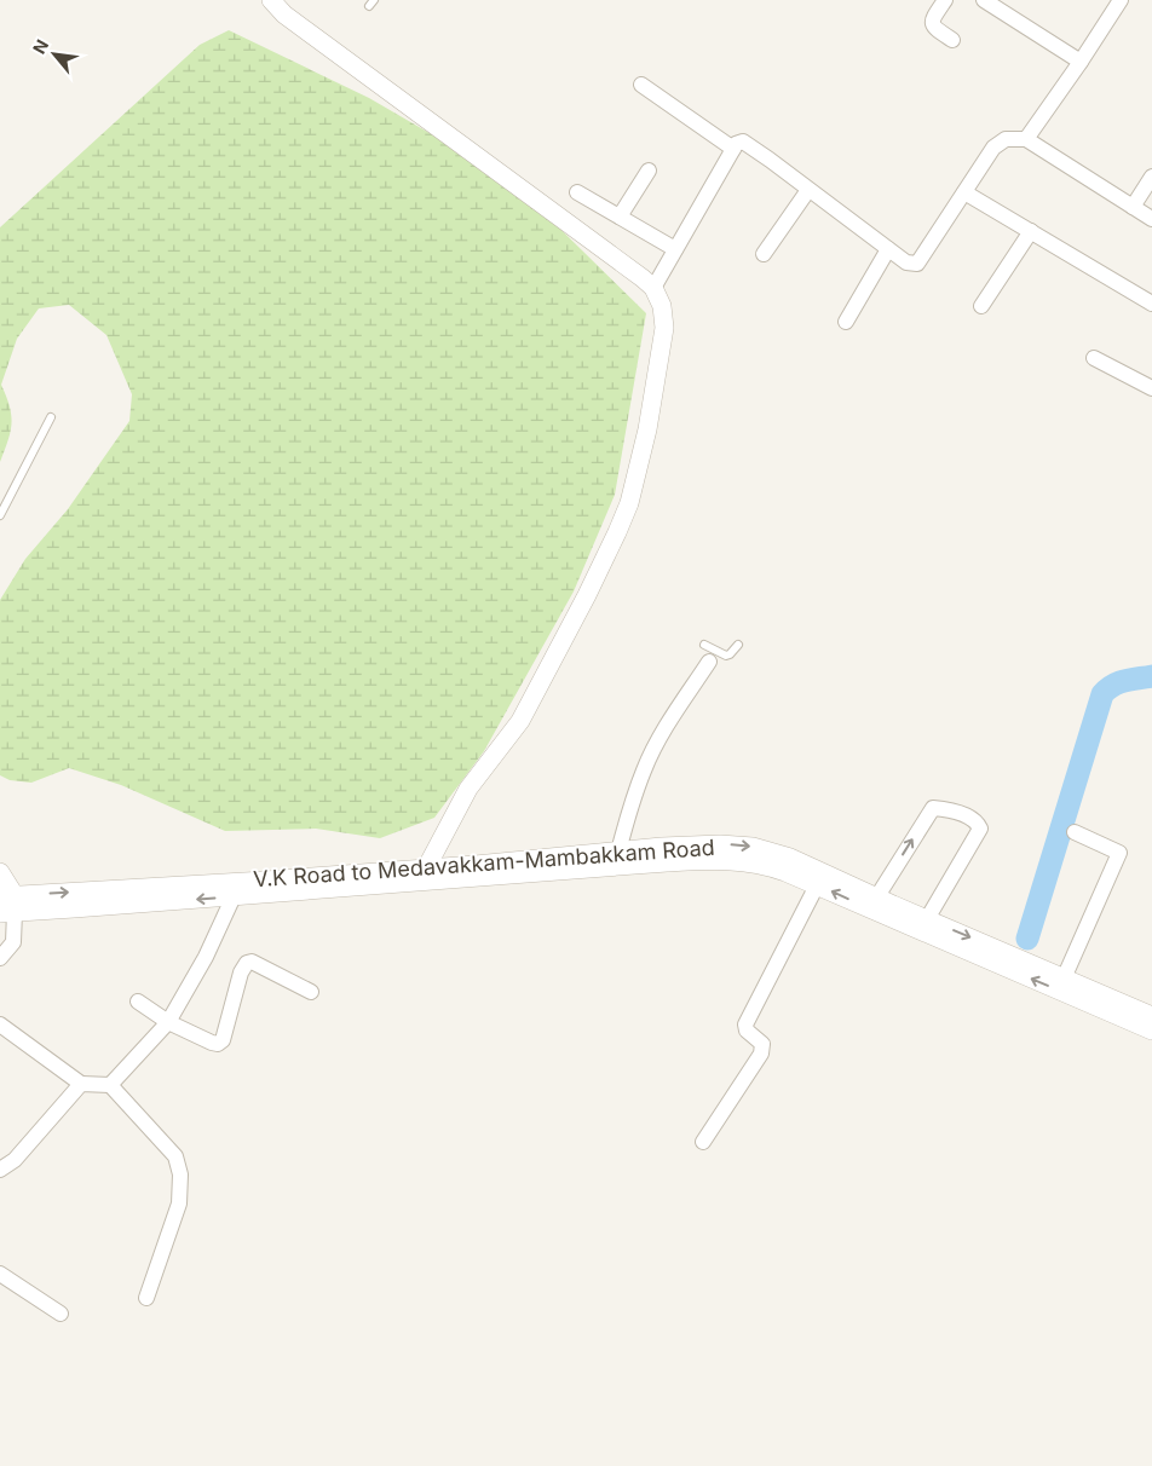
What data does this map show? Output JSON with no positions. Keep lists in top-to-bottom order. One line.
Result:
{"streets":{"street":["V.K Road to Medavakkam-Mambakkam Road"]},"north":"top left"}
